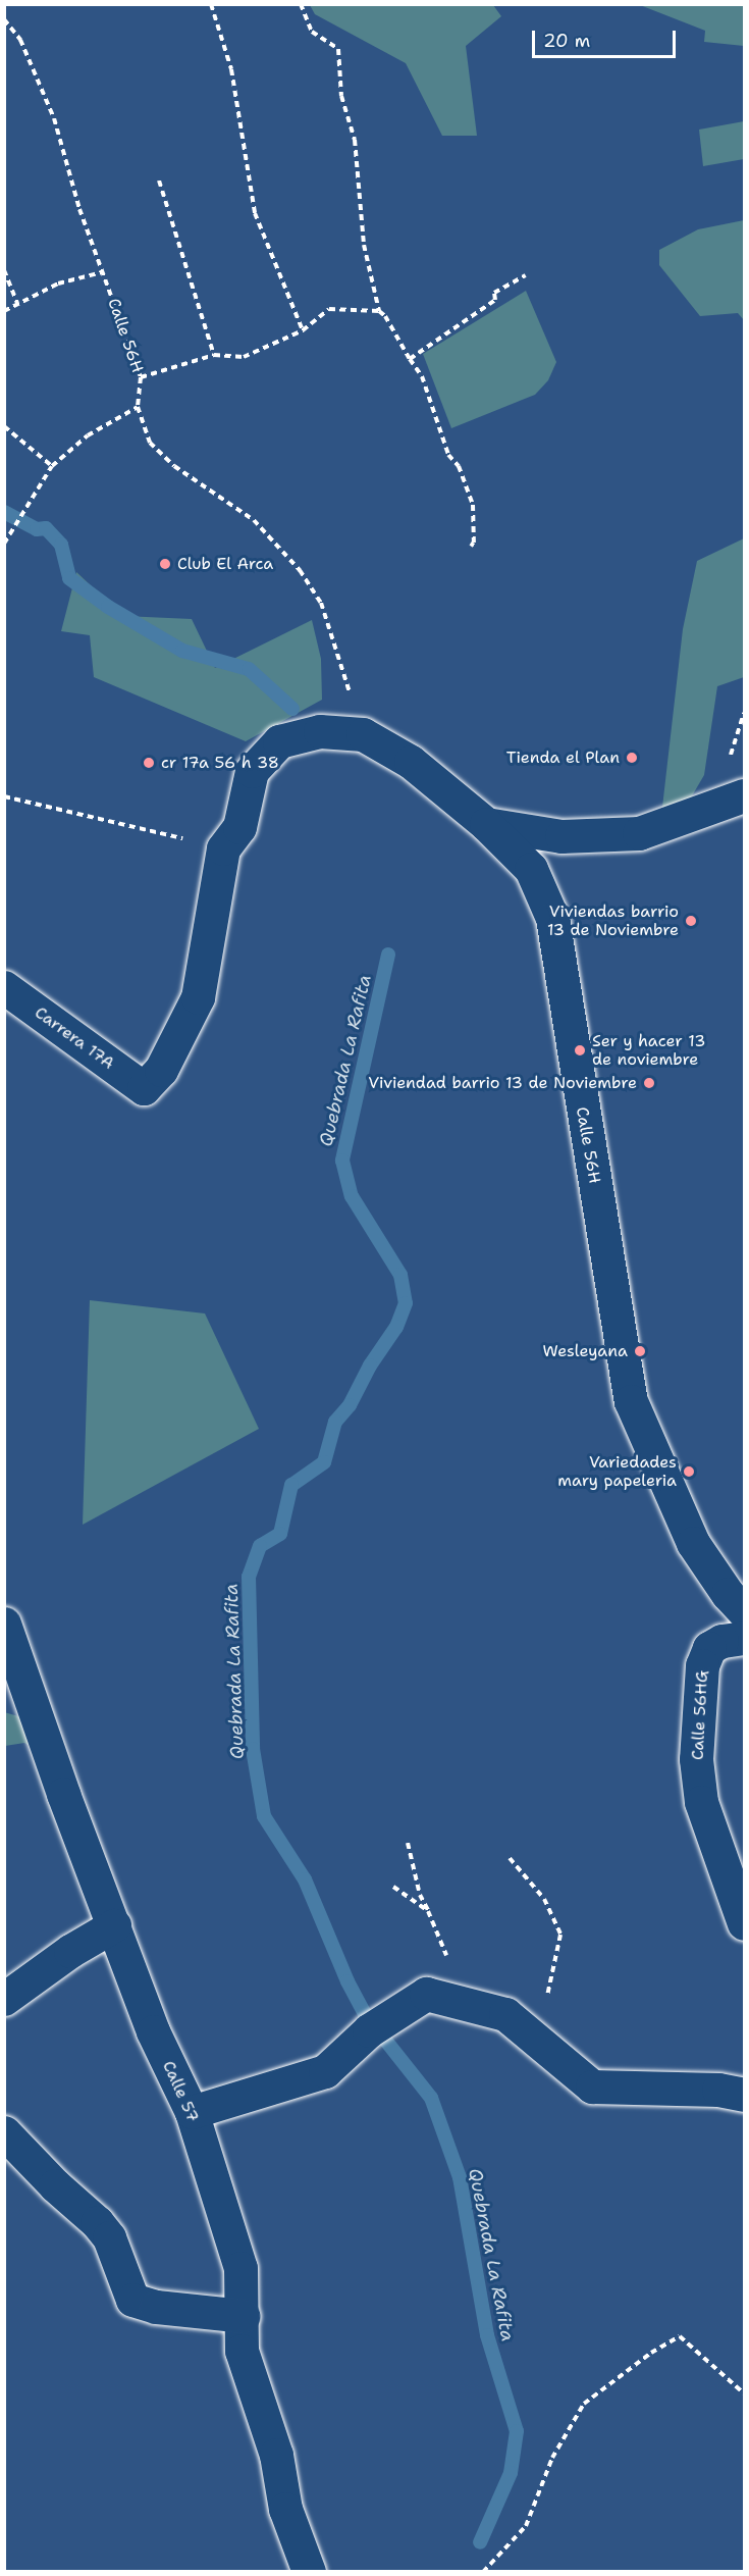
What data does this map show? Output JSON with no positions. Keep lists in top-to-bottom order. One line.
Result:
{"streets":{"street":["Calle 56H","Carrera 17A","Calle 56HG","Calle 57"]},"crossings":[["Calle 56H","Carrera 17A"]],"water":["Quebrada La Rafita"],"places":["Club El Arca","Tienda el Plan","cr 17a 56 h 38","Viviendas barrio 13 de Noviembre","Ser y hacer 13 de noviembre","Viviendad barrio 13 de Noviembre","Wesleyana","Variedades mary papeleria"],"scale_bar":"20 m"}
